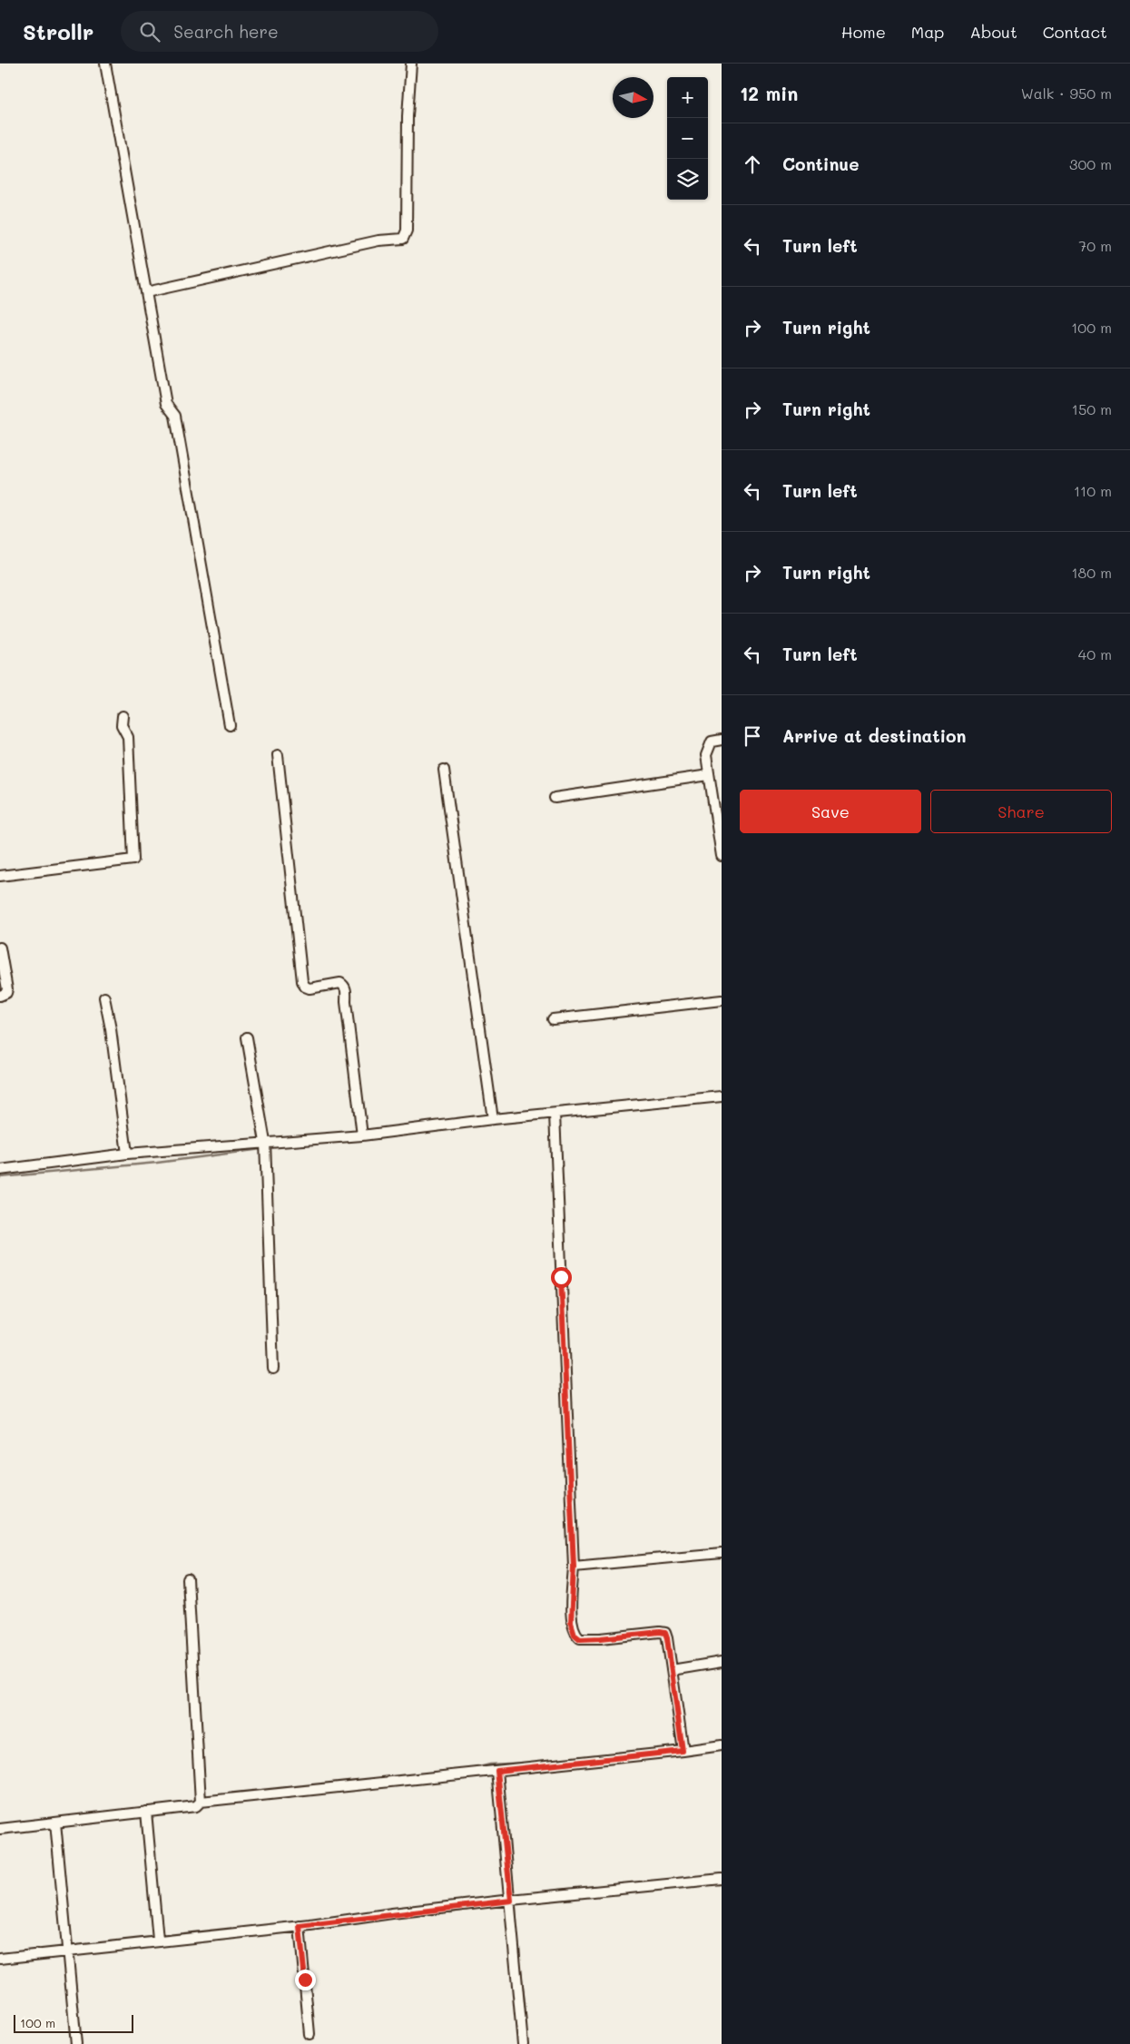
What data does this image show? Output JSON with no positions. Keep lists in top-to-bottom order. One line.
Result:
{"scale_bar":"100 m","north":"right","page":{"header":"Strollr","search":"Search here","nav":["Home","Map","About","Contact"],"heading":["12 min","Walk · 950 m"],"map_buttons":["+","−"],"list":[["Continue","300 m"],["Turn left","70 m"],["Turn right","100 m"],["Turn right","150 m"],["Turn left","110 m"],["Turn right","180 m"],["Turn left","40 m"],"Arrive at destination"],"buttons":["Save","Share"],"scale":"100 m"}}
